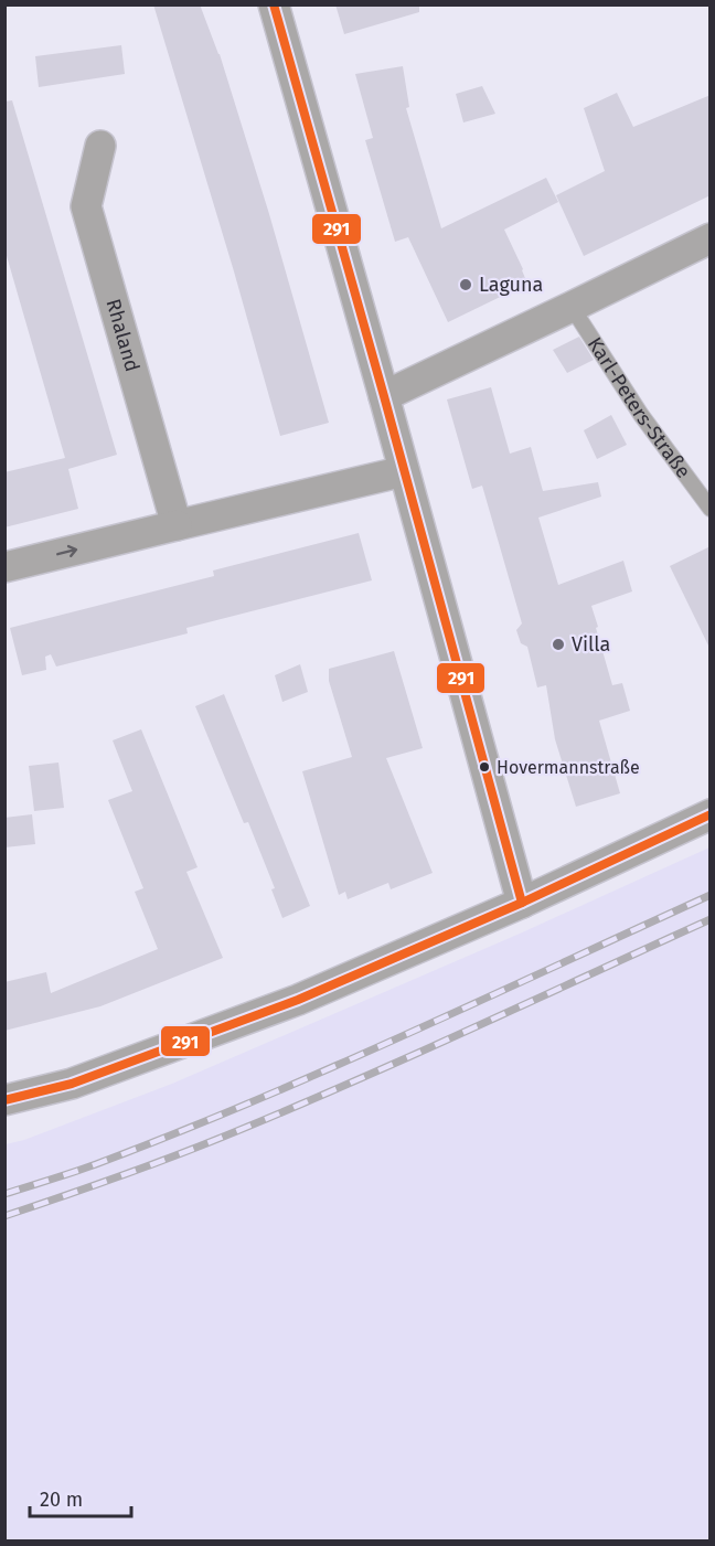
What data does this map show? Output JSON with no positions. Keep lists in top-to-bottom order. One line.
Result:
{"streets":{"street":["Rhaland"],"lane":["Karl-Peters-Straße"]},"places":["Laguna","Villa","Hovermannstraße"],"lines":["transit line 291"],"scale_bar":"20 m"}
